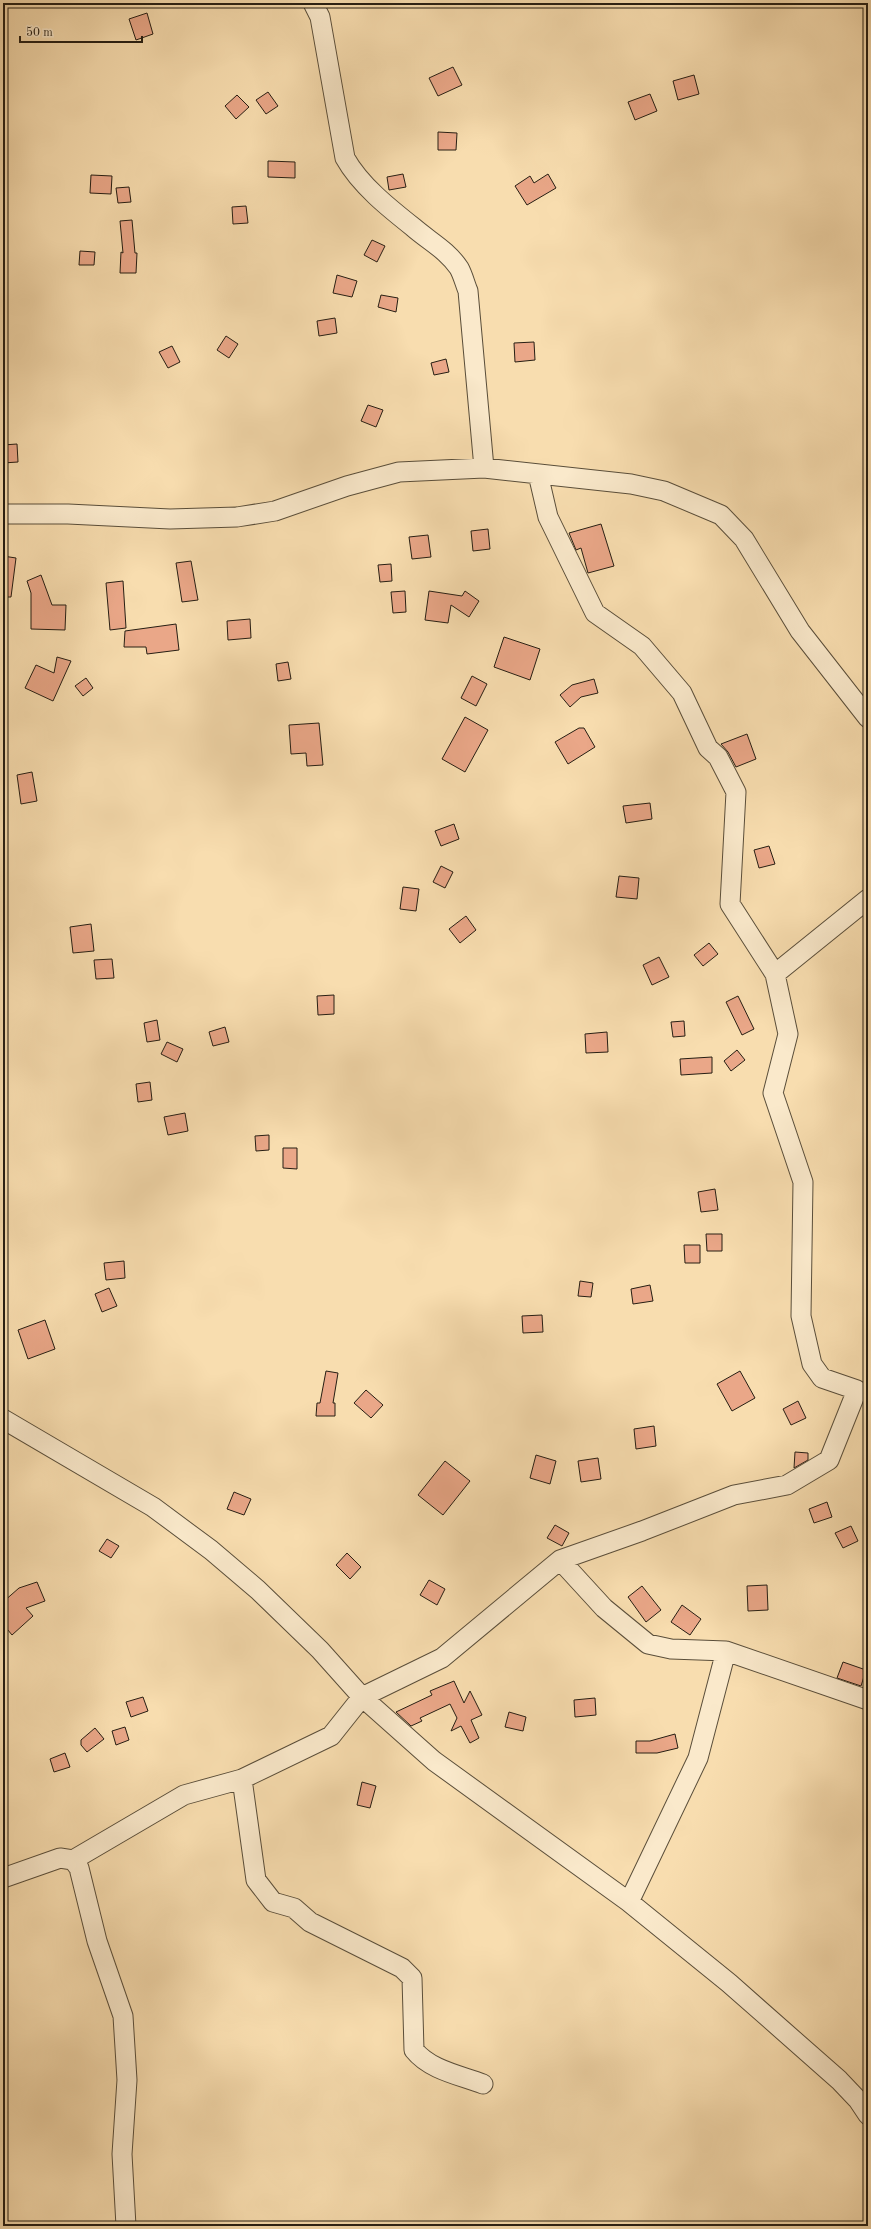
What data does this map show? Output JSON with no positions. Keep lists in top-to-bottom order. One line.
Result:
{"scale_bar":"50 m"}
